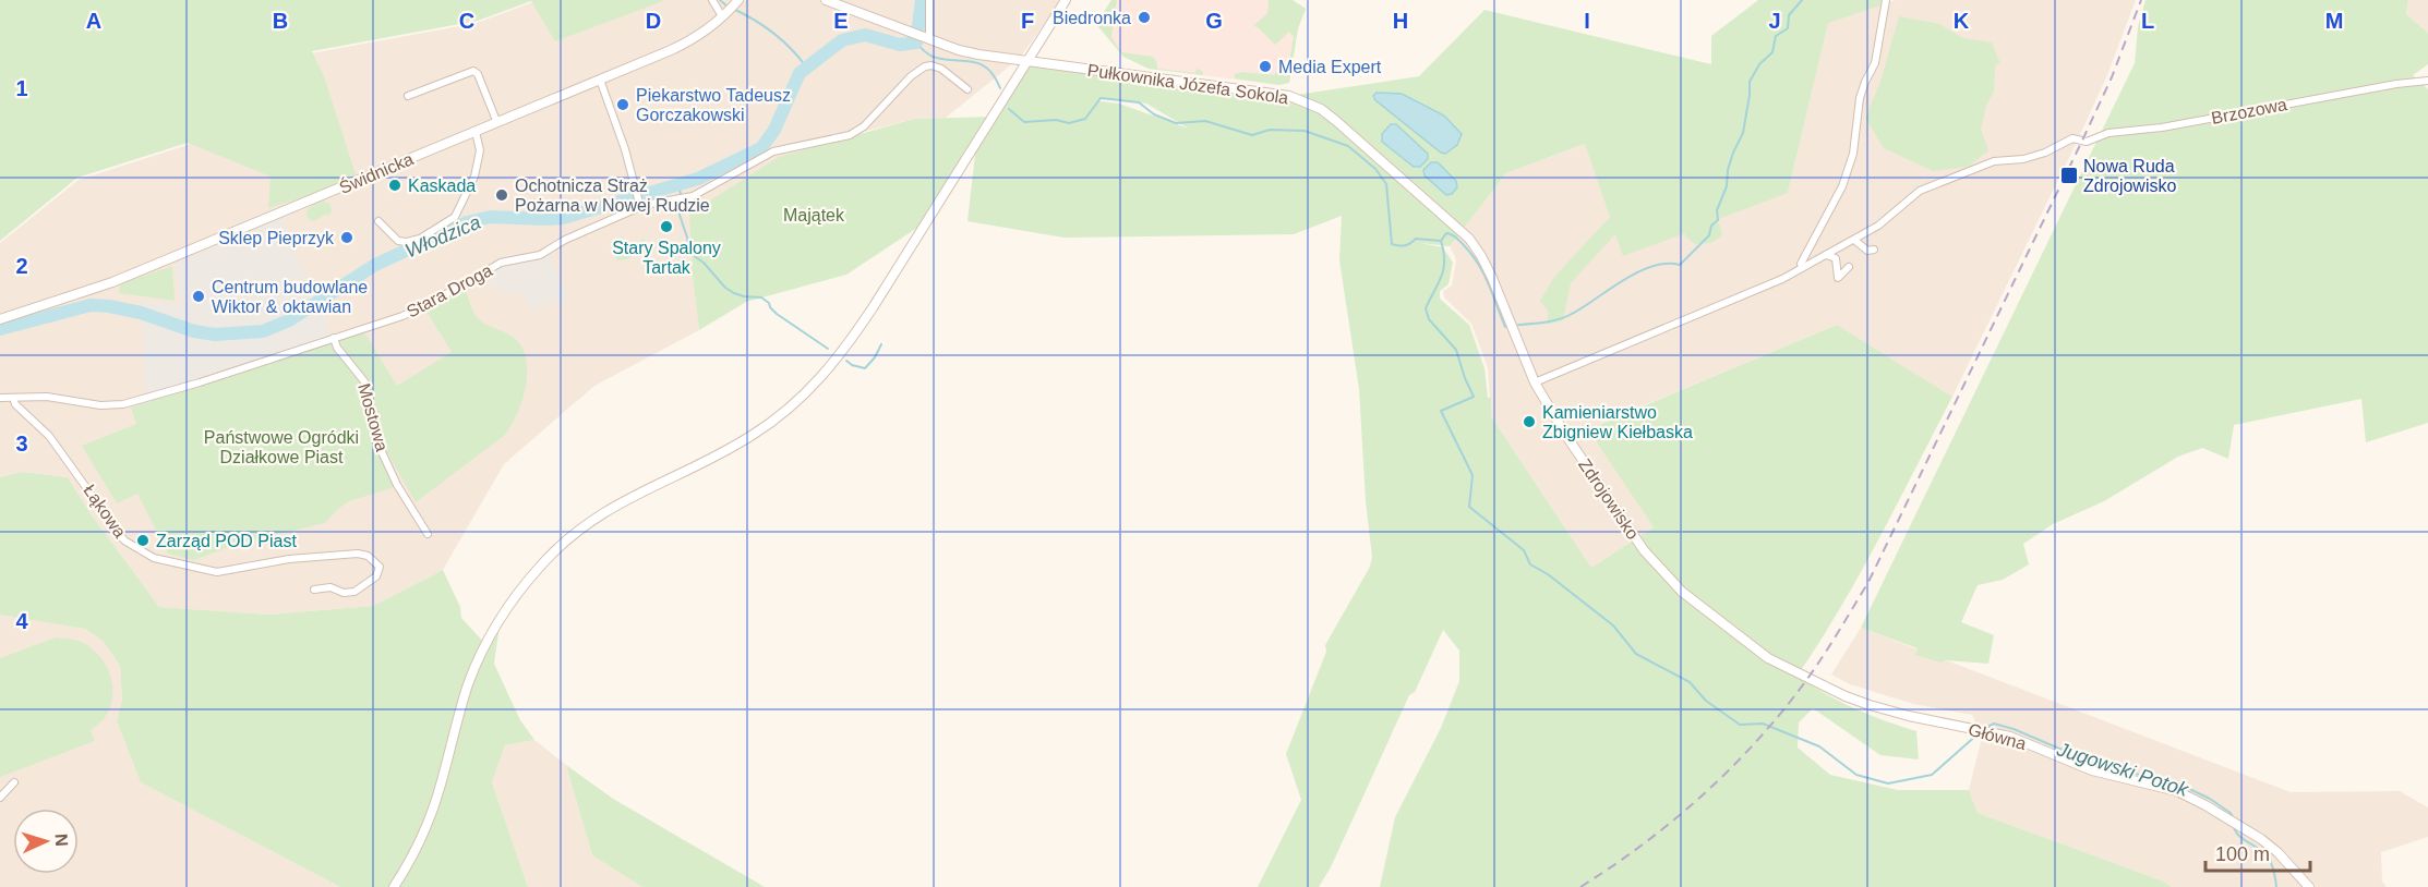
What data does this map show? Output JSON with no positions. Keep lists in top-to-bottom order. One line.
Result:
{"streets":{"street":["Pułkownika Józefa Sokola","Brzozowa","Świdnicka","Stara Droga","Mostowa","Zdrojowisko","Łąkowa","Główna"]},"crossings":[["Pułkownika Józefa Sokola","Zdrojowisko"],["Stara Droga","Mostowa"],["Stara Droga","Łąkowa"],["Zdrojowisko","Główna"]],"water":["Włodzica","Jugowski Potok"],"parks":["Majątek","Państwowe Ogródki Działkowe Piast"],"places":{"other":["Biedronka","Media Expert","Piekarstwo Tadeusz Gorczakowski","Kaskada","Ochotnicza Straż Pożarna w Nowej Rudzie","Stary Spalony Tartak","Sklep Pieprzyk","Centrum budowlane Wiktor & oktawian","Kamieniarstwo Zbigniew Kiełbaska","Zarząd POD Piast"],"transit":["Nowa Ruda Zdrojowisko"]},"scale_bar":"100 m","north":"right","grid":{"columns":["A","B","C","D","E","F","G","H","I","J","K","L","M"],"rows":["1","2","3","4"]}}
